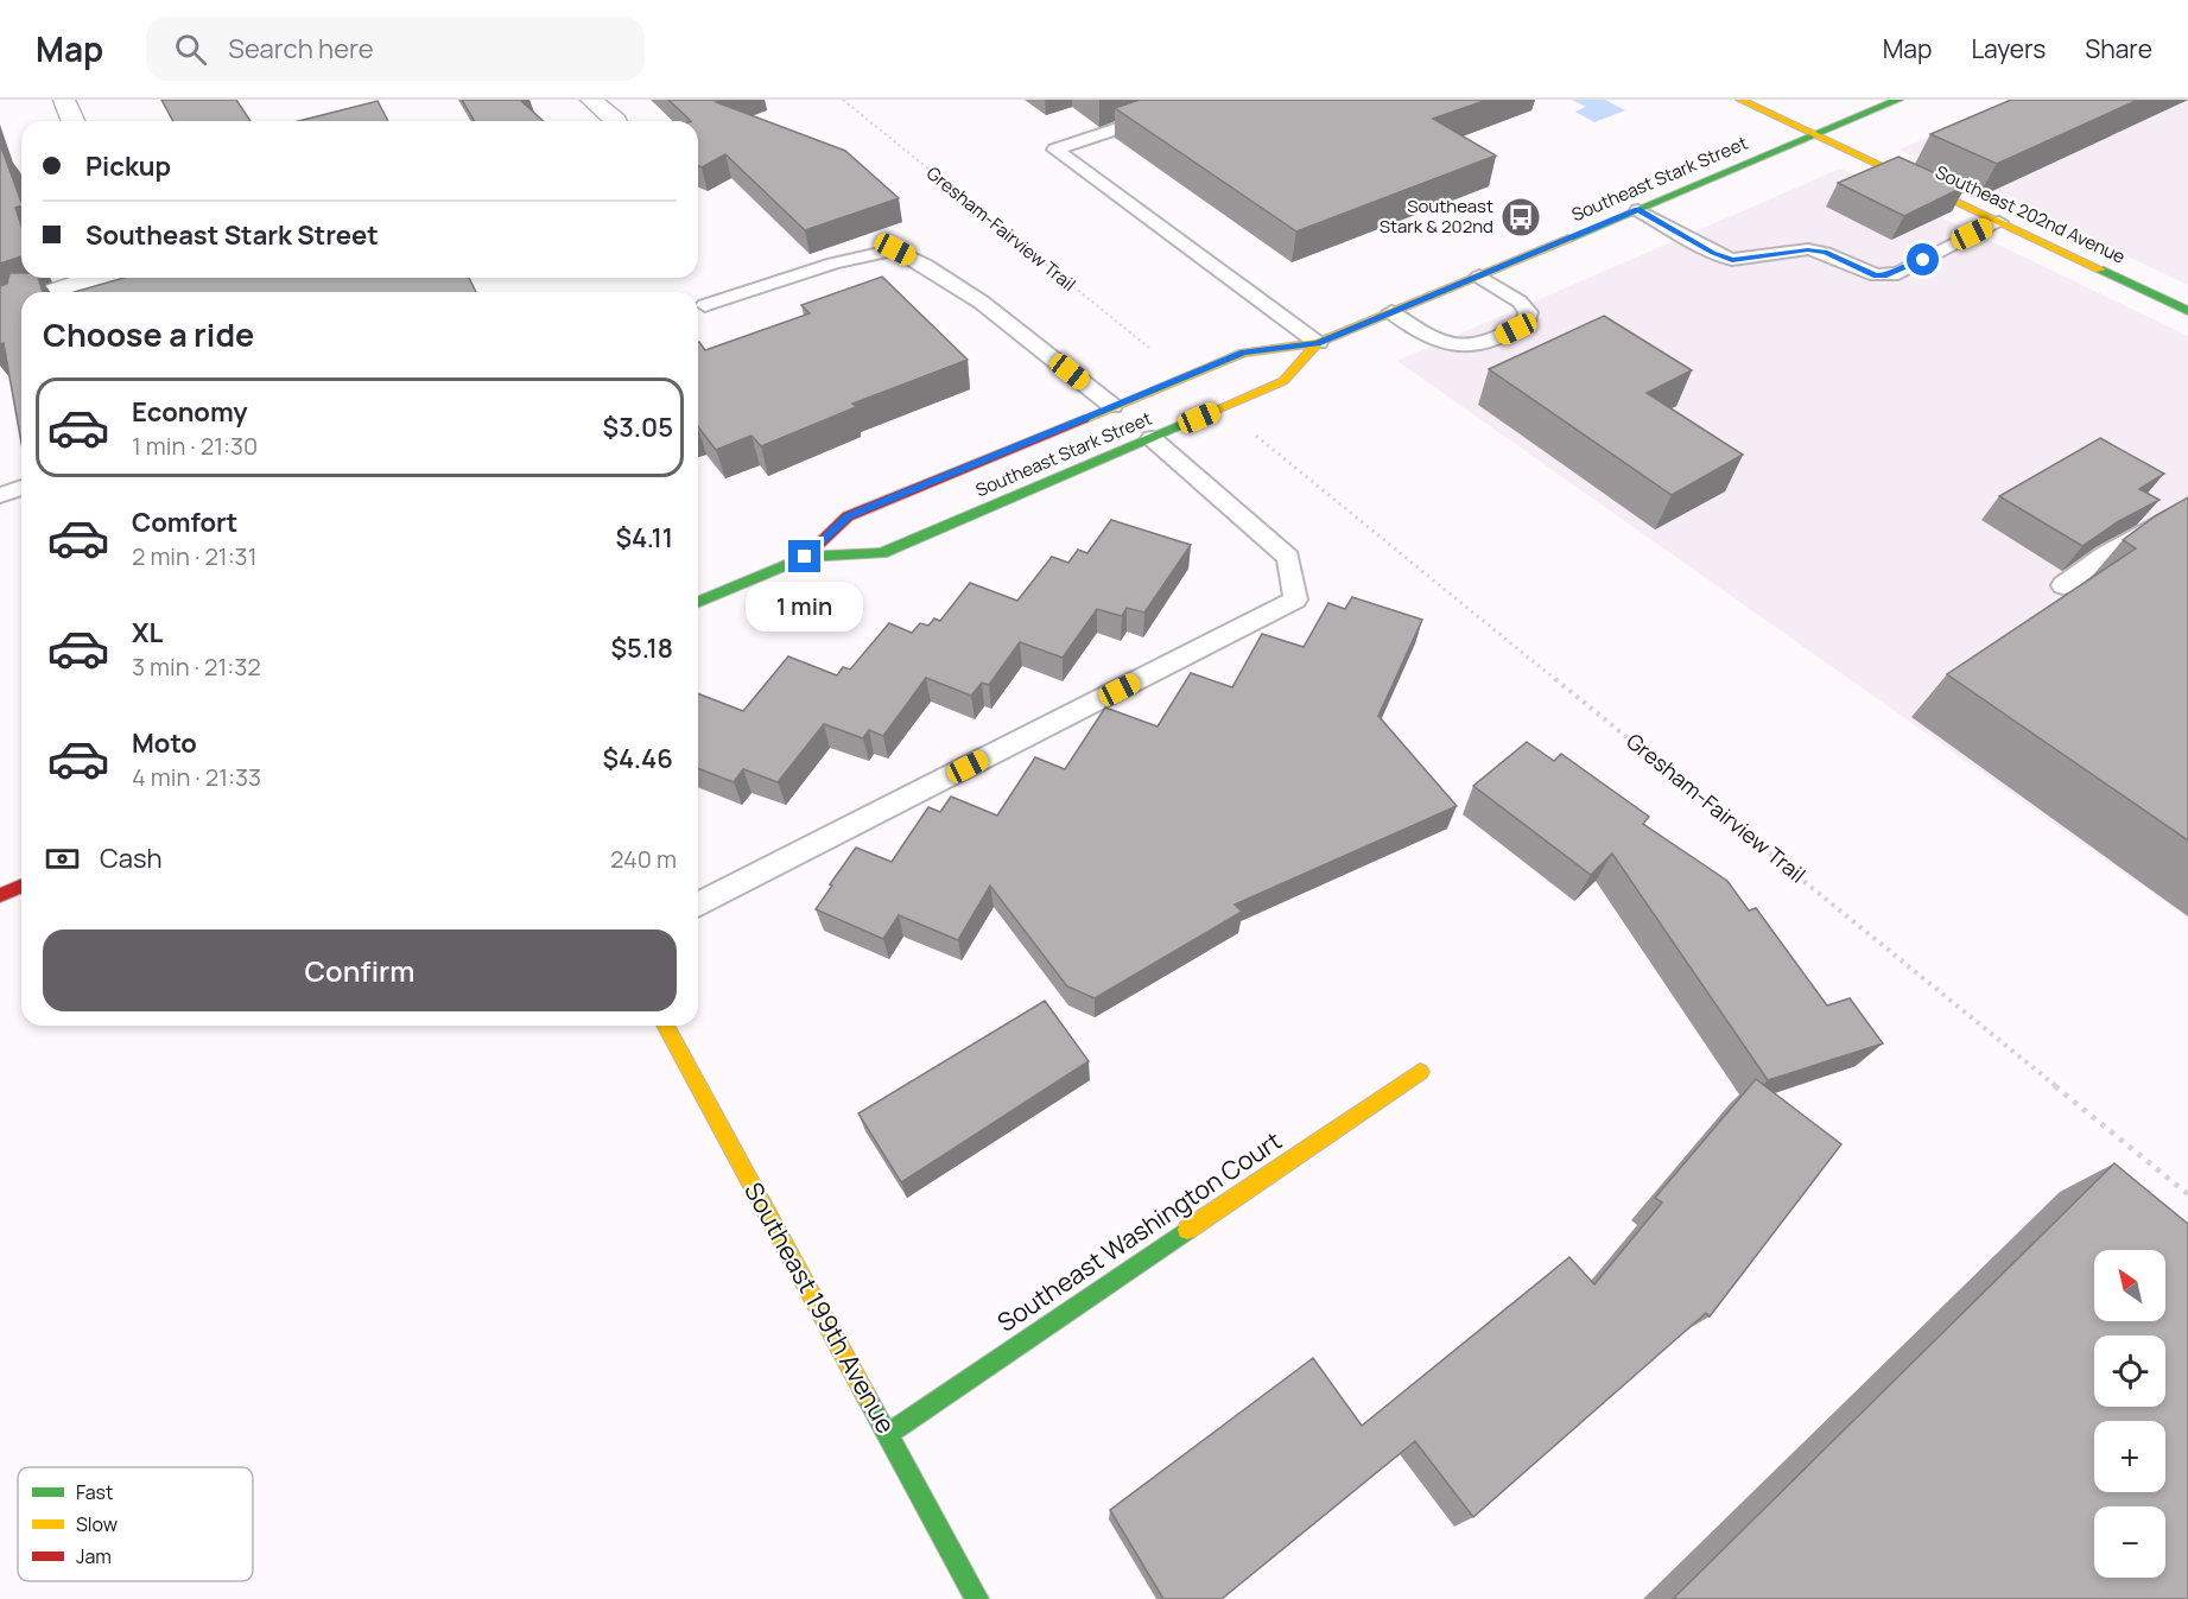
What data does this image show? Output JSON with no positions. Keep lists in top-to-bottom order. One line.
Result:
{"streets":{"main road":["Southeast Stark Street","Southeast 202nd Avenue","Southeast Washington Court","Southeast 199th Avenue"],"path":["Gresham-Fairview Trail"]},"crossings":[["Southeast Stark Street","Southeast 202nd Avenue"],["Southeast Washington Court","Southeast 199th Avenue"]],"places":{"bus stop":["Southeast Stark & 202nd"]},"legend":["Fast","Slow","Jam"],"north":"top left","page":{"header":"Map","search":"Search here","nav":["Map","Layers","Share"],"banner":["Pickup","Southeast Stark Street"],"heading":"Choose a ride","list":[{"name":"Economy","note":"1 min · 21:30","value":"$3.05"},{"name":"Comfort","note":"2 min · 21:31","value":"$4.11"},{"name":"XL","note":"3 min · 21:32","value":"$5.18"},{"name":"Moto","note":"4 min · 21:33","value":"$4.46"}],"bubble":"1 min","pay":["Cash","240 m"],"buttons":"Confirm","map_buttons":["+","−"]}}
